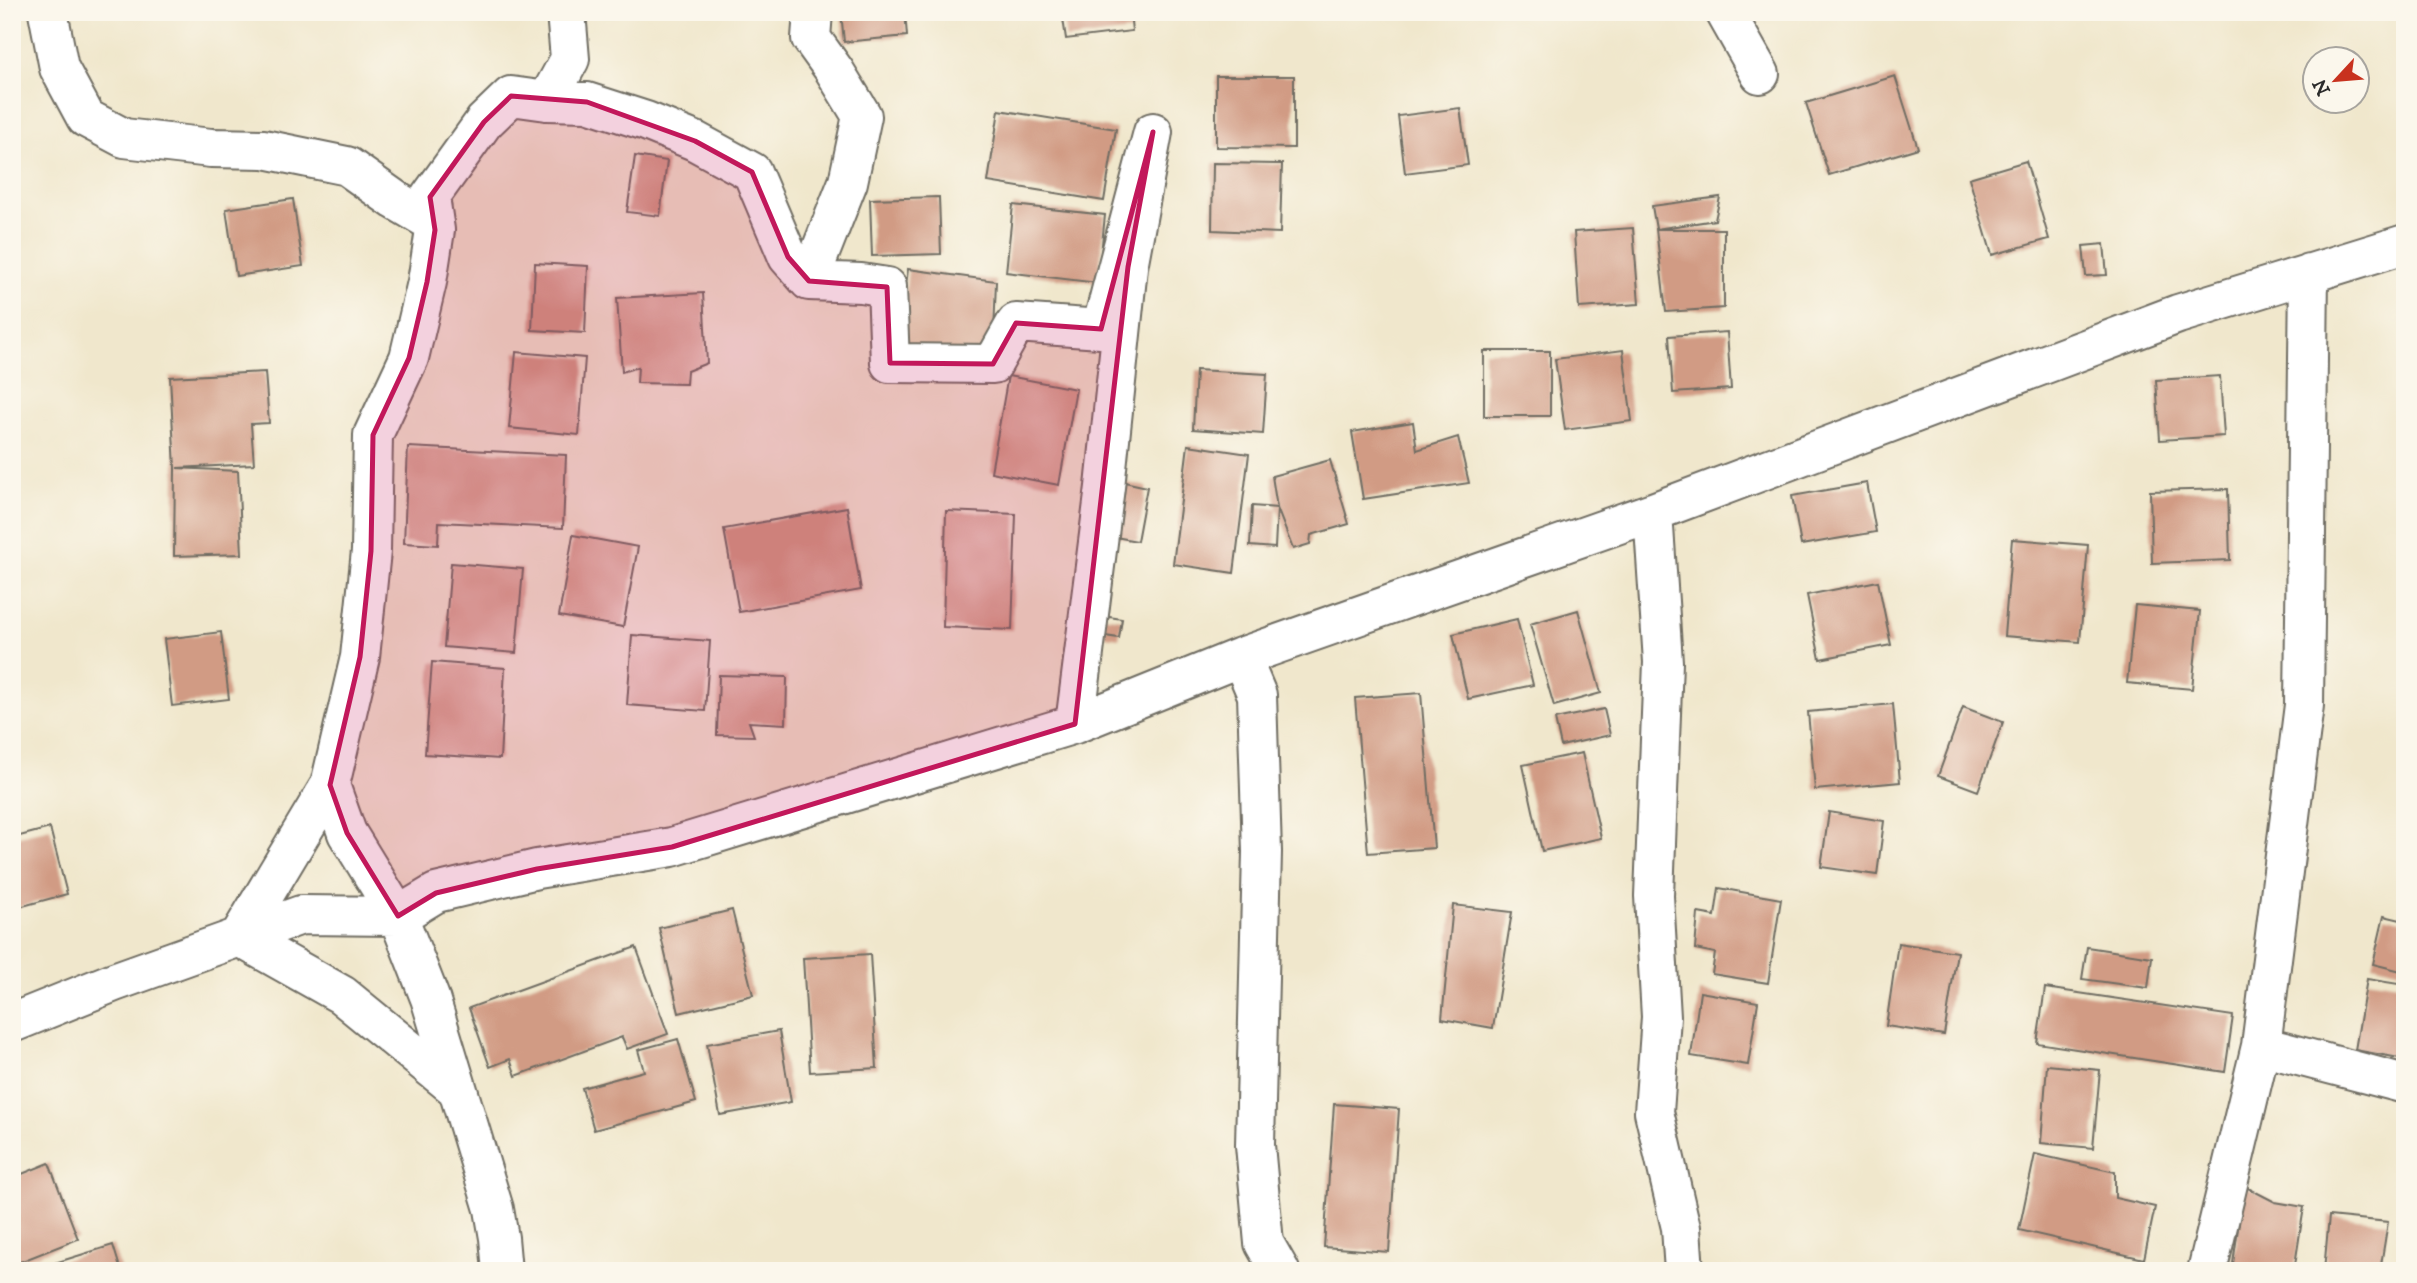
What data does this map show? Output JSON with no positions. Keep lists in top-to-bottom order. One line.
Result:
{"north":"bottom left"}
